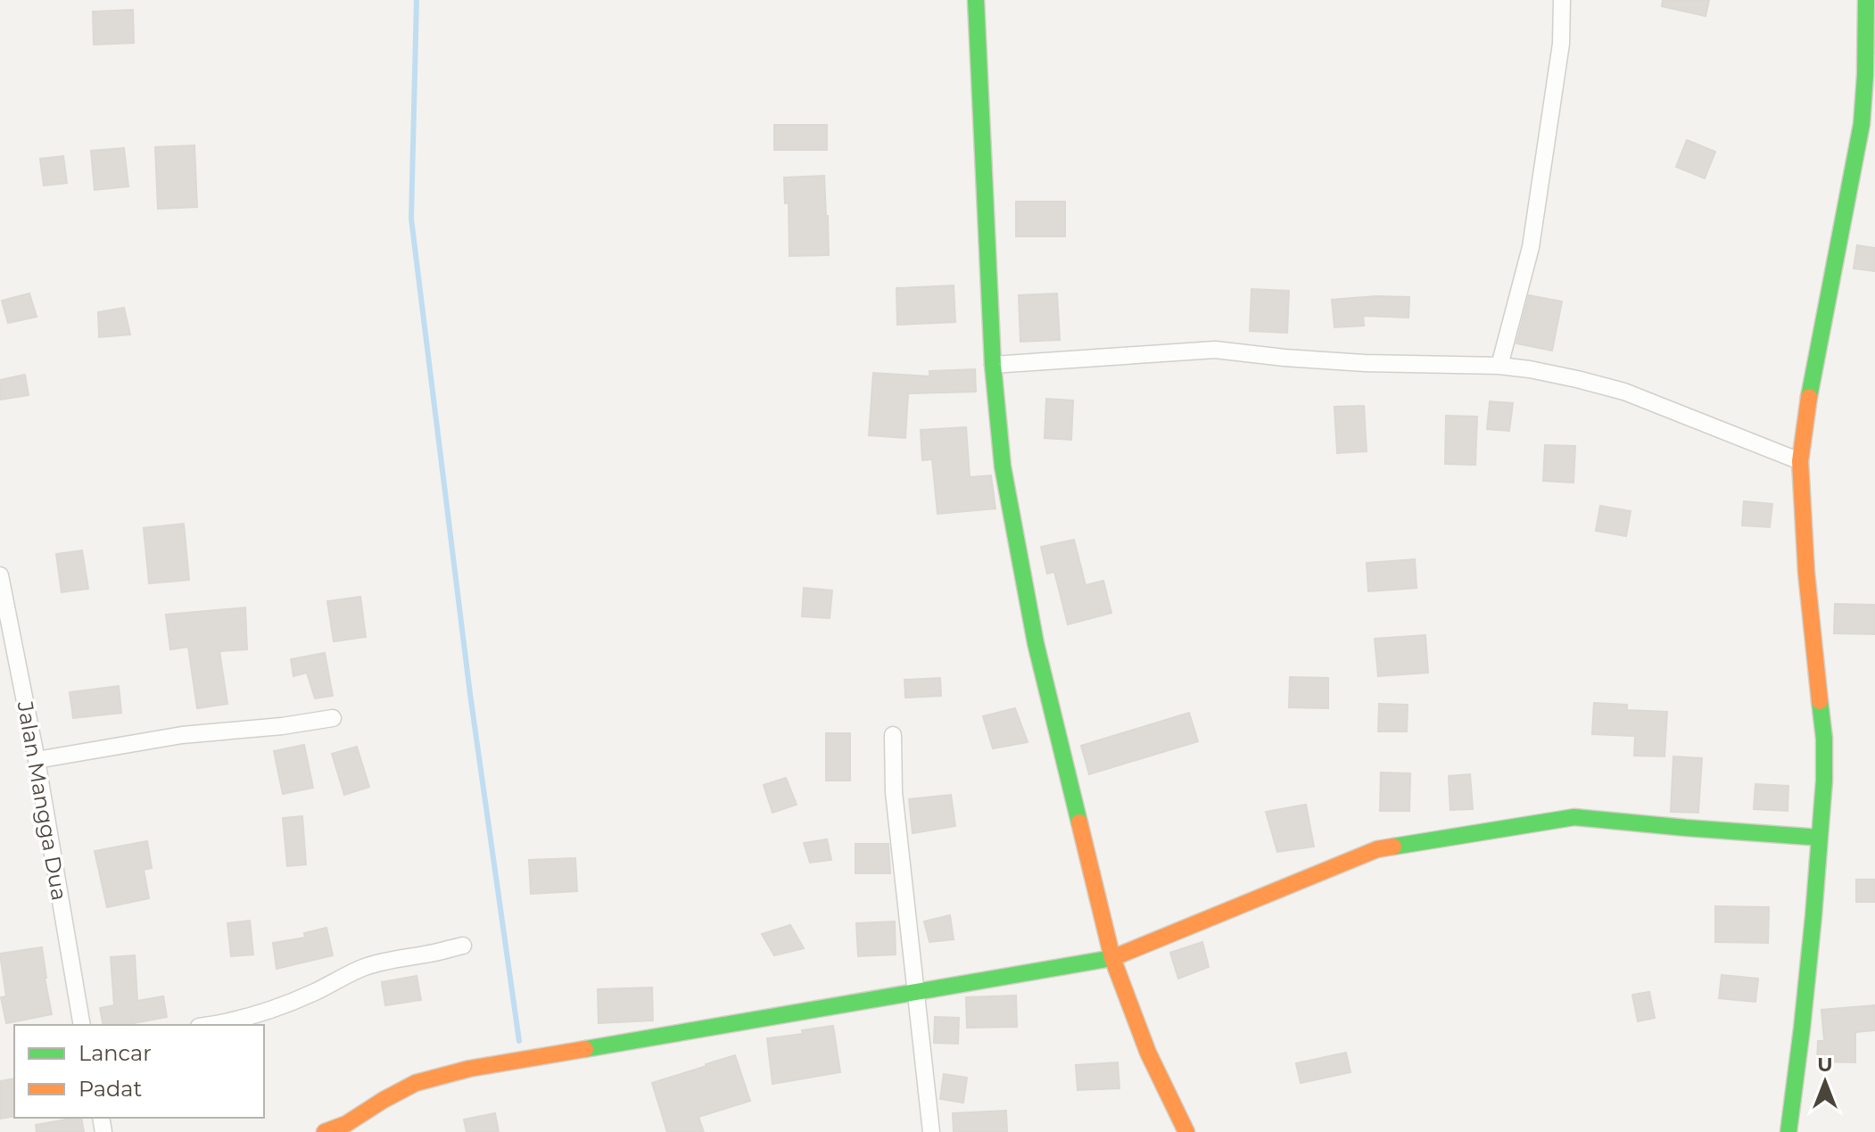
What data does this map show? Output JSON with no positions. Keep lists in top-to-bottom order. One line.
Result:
{"streets":{"street":["Jalan Mangga Dua"]},"legend":["Lancar","Padat"],"north":"top"}
